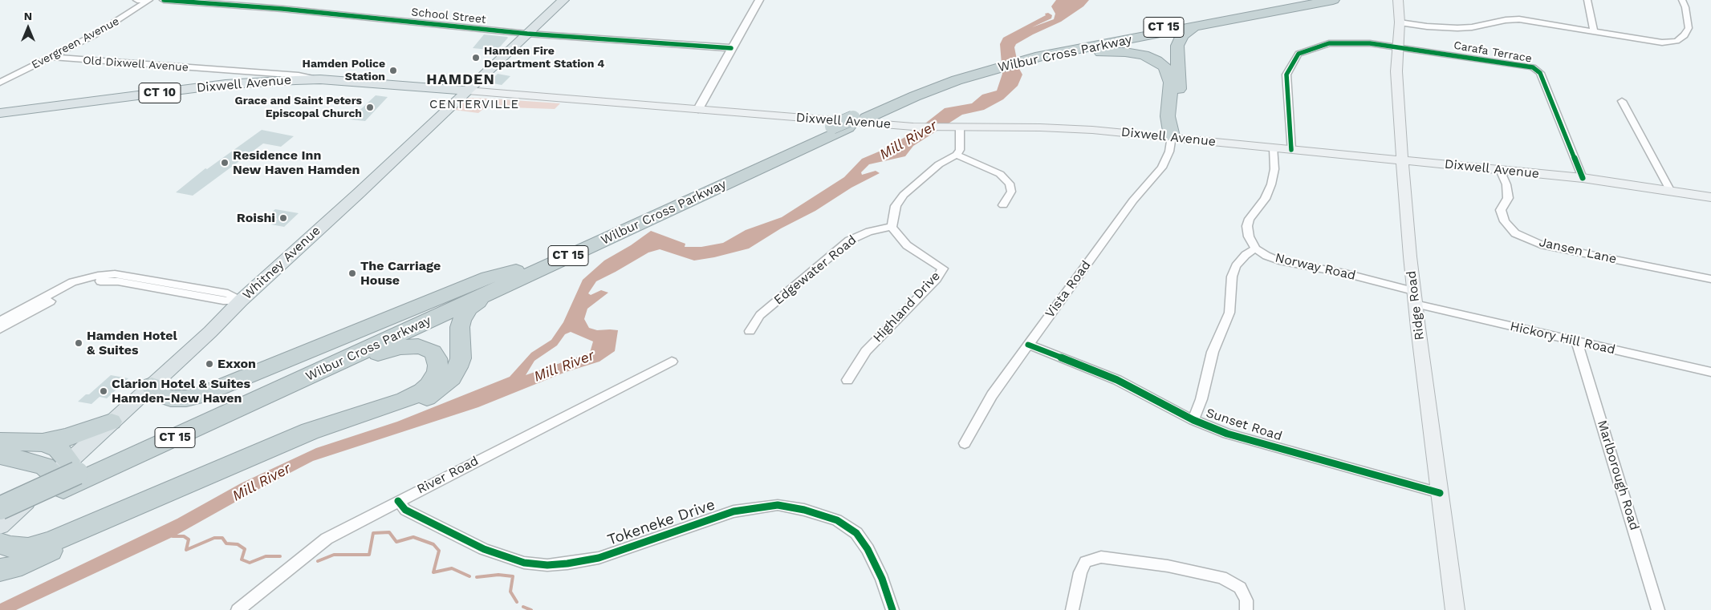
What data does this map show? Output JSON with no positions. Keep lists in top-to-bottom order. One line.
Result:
{"streets":{"highway":["CT 15","Wilbur Cross Parkway"],"main road":["Dixwell Avenue","CT 10","Whitney Avenue","Ridge Road"],"street":["School Street","Evergreen Avenue","Carafa Terrace","Old Dixwell Avenue","Jansen Lane","Norway Road","Edgewater Road","Vista Road","Highland Drive","Hickory Hill Road","Sunset Road","River Road","Marlborough Road","Tokeneke Drive"]},"crossings":[["School Street","Whitney Avenue"],["Evergreen Avenue","Old Dixwell Avenue"],["Carafa Terrace","Dixwell Avenue"],["Carafa Terrace","Ridge Road"],["Wilbur Cross Parkway","Whitney Avenue"],["Old Dixwell Avenue","Dixwell Avenue"],["Dixwell Avenue","Jansen Lane"],["Dixwell Avenue","Whitney Avenue"],["Dixwell Avenue","Vista Road"],["Dixwell Avenue","Ridge Road"],["Norway Road","Ridge Road"],["Norway Road","Hickory Hill Road"],["Edgewater Road","Highland Drive"],["Vista Road","Sunset Road"],["Ridge Road","Hickory Hill Road"],["Ridge Road","Sunset Road"],["Hickory Hill Road","Marlborough Road"],["River Road","Tokeneke Drive"]],"districts":["HAMDEN","CENTERVILLE"],"water":["Mill River"],"places":["Hamden Fire Department Station 4","Hamden Police Station","Grace and Saint Peters Episcopal Church","Residence Inn New Haven Hamden","Roishi","The Carriage House","Hamden Hotel & Suites","Exxon","Clarion Hotel & Suites Hamden-New Haven"],"north":"top"}
